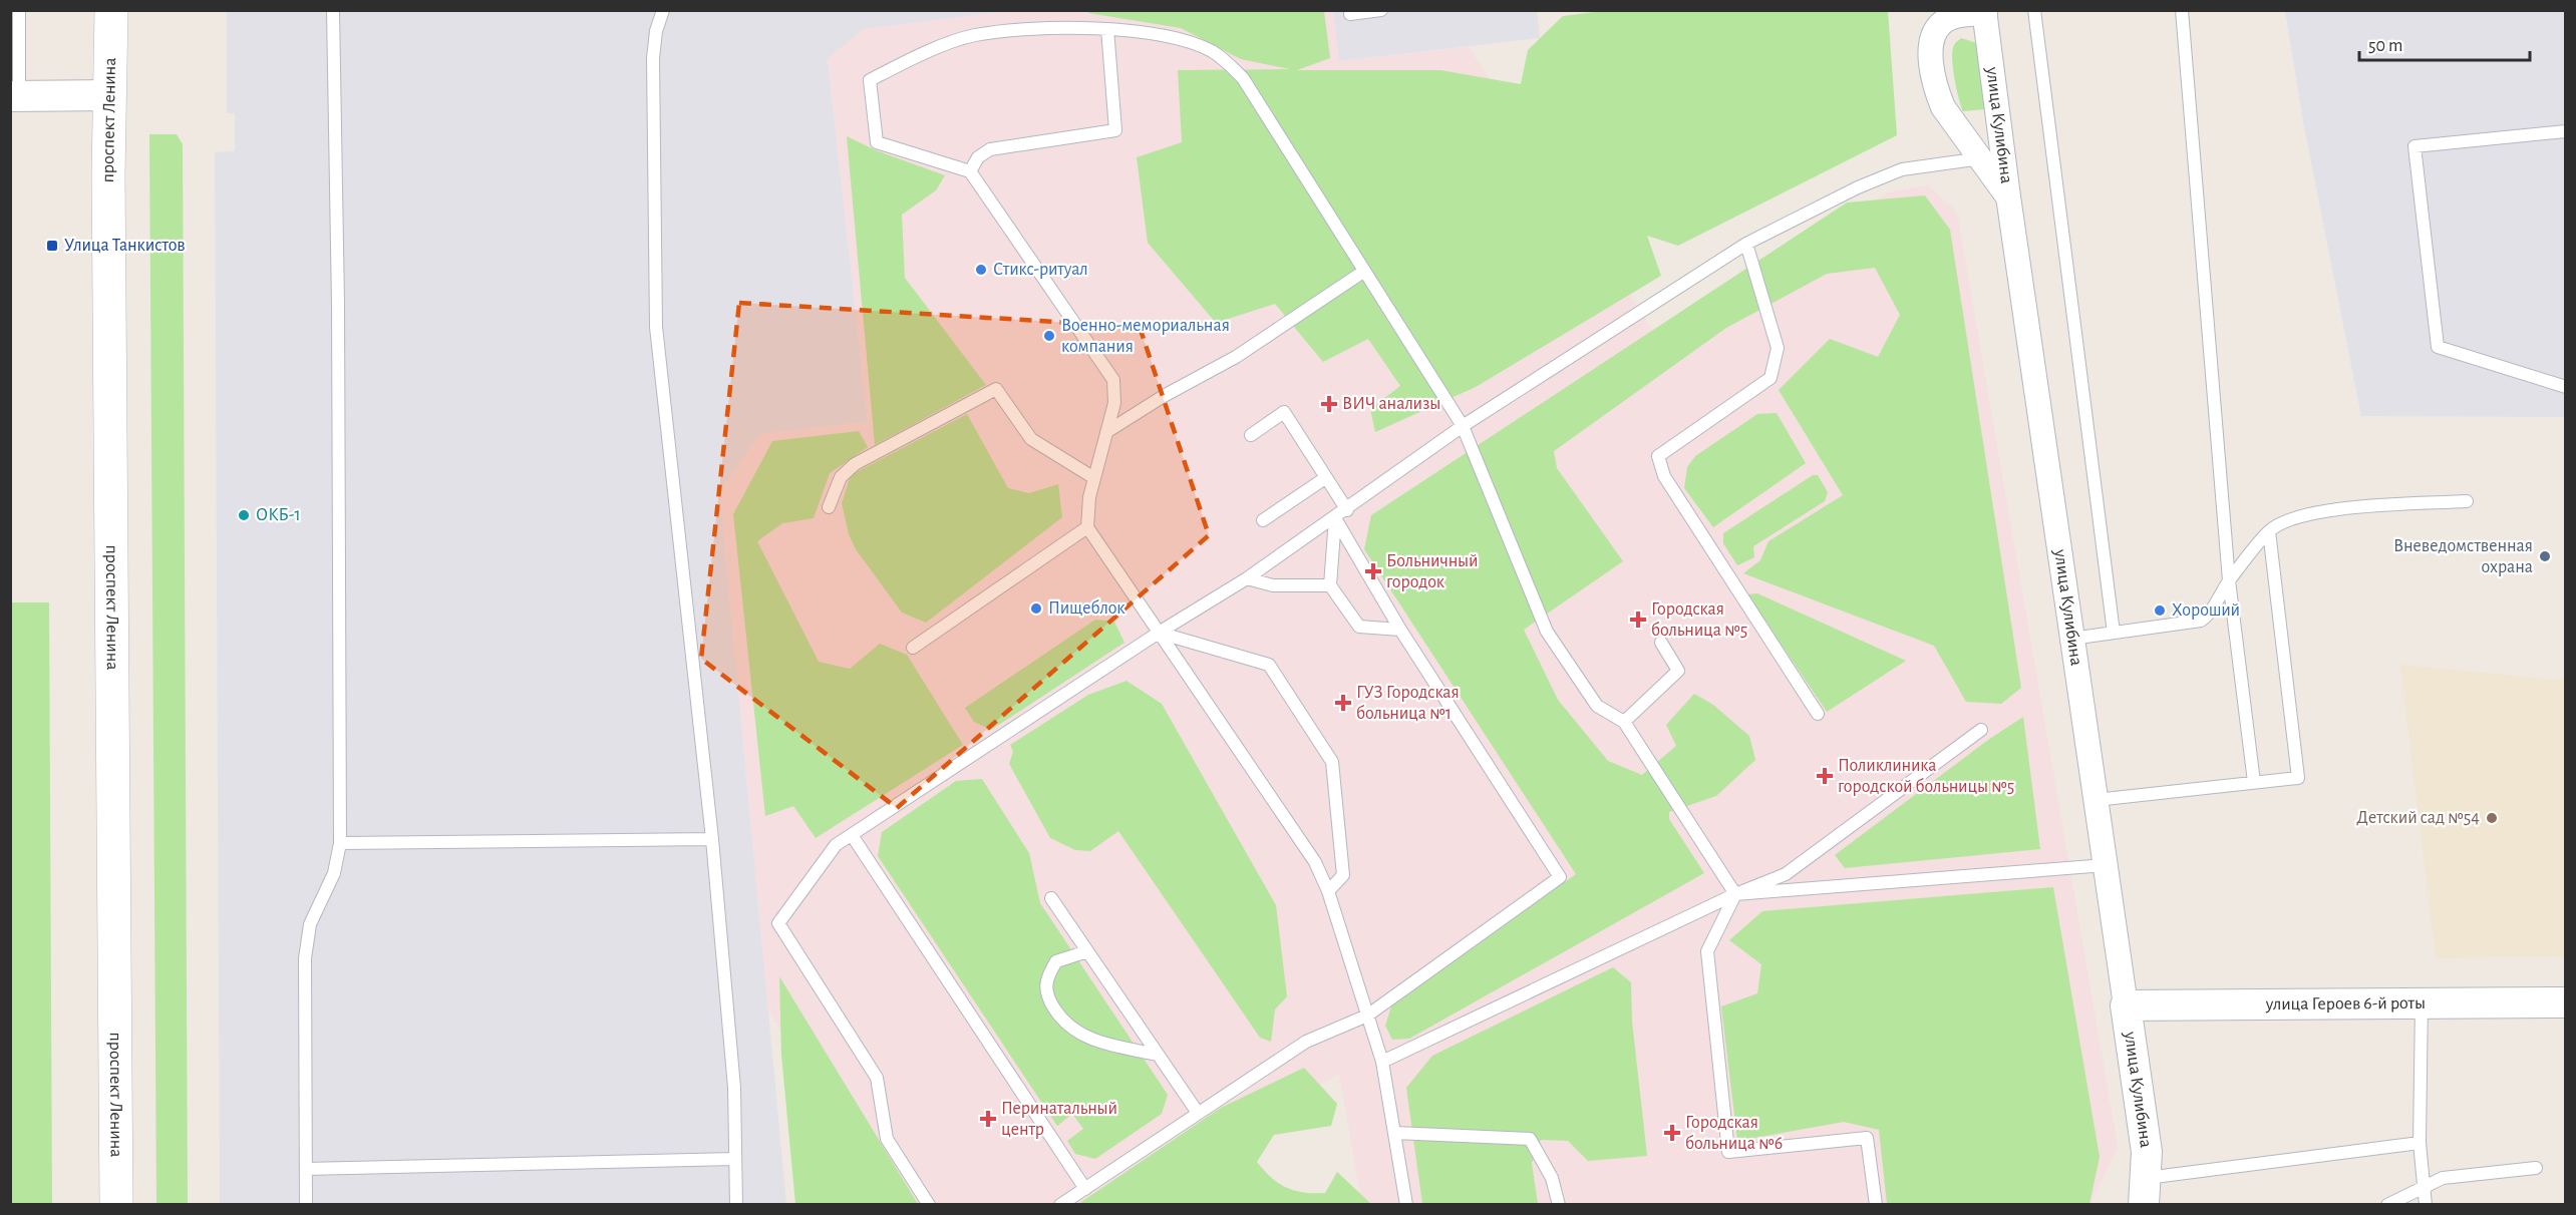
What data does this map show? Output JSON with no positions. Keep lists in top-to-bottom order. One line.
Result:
{"streets":{"main road":["проспект Ленина"],"street":["улица Кулибина","улица Героев 6-й роты"]},"crossings":[["улица Кулибина","улица Героев 6-й роты"]],"places":{"transit":["Улица Танкистов"],"other":["Стикс-ритуал","Военно-мемориальная компания","ОКБ-1","Вневедомственная охрана","Пищеблок","Хороший","Детский сад №54"],"health":["ВИЧ анализы","Больничный городок","Городская больница №5","ГУЗ Городская больница №1","Поликлиника городской больницы №5","Перинатальный центр","Городская больница №6"]},"scale_bar":"50 m"}
